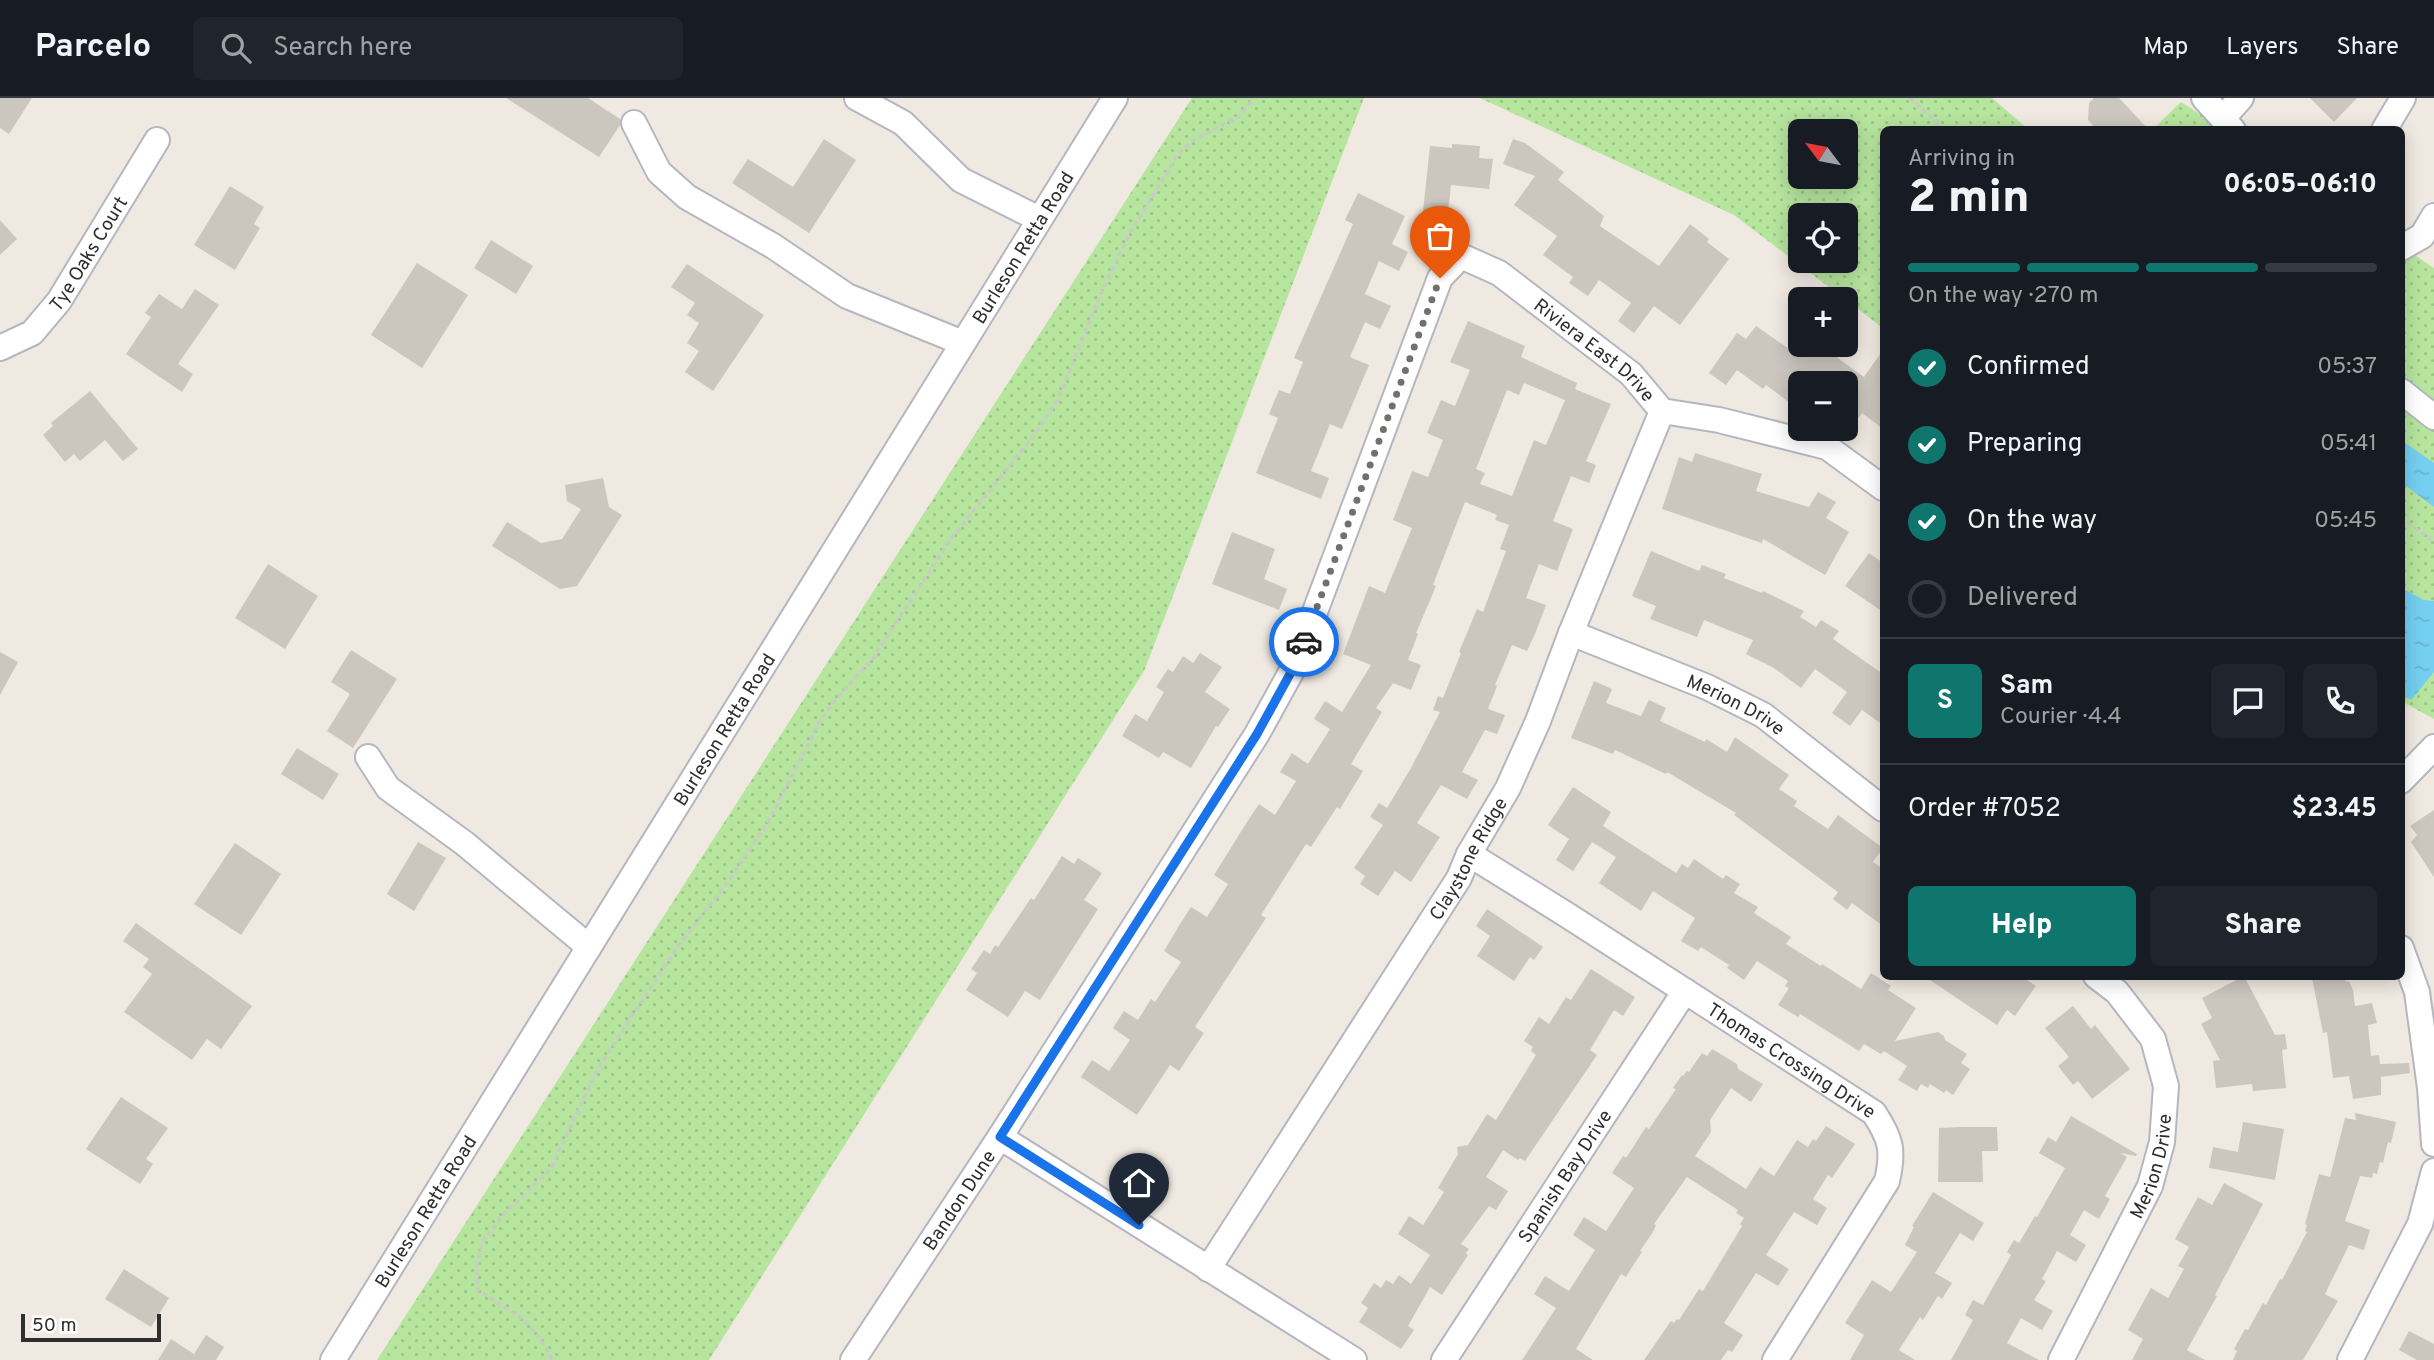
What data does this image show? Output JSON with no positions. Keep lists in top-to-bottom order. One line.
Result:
{"streets":{"street":["Burleson Retta Road","Tye Oaks Court","Riviera East Drive","Merion Drive","Claystone Ridge","Thomas Crossing Drive","Spanish Bay Drive","Bandon Dune"]},"crossings":[["Riviera East Drive","Claystone Ridge"],["Riviera East Drive","Bandon Dune"],["Merion Drive","Claystone Ridge"],["Claystone Ridge","Thomas Crossing Drive"],["Thomas Crossing Drive","Spanish Bay Drive"]],"scale_bar":"50 m","north":"top left","page":{"header":"Parcelo","search":"Search here","nav":["Map","Layers","Share"],"map_buttons":["+","−"],"heading":["2 min","Arriving in","06:05–06:10"],"panel":["Sam","Courier · 4.4","Order #7052","$23.45"],"bar":"On the way · 270 m","list":[["Confirmed","05:37"],["Preparing","05:41"],["On the way","05:45"],"Delivered"],"round":"S","buttons":["Help","Share"],"scale":"50 m"}}
